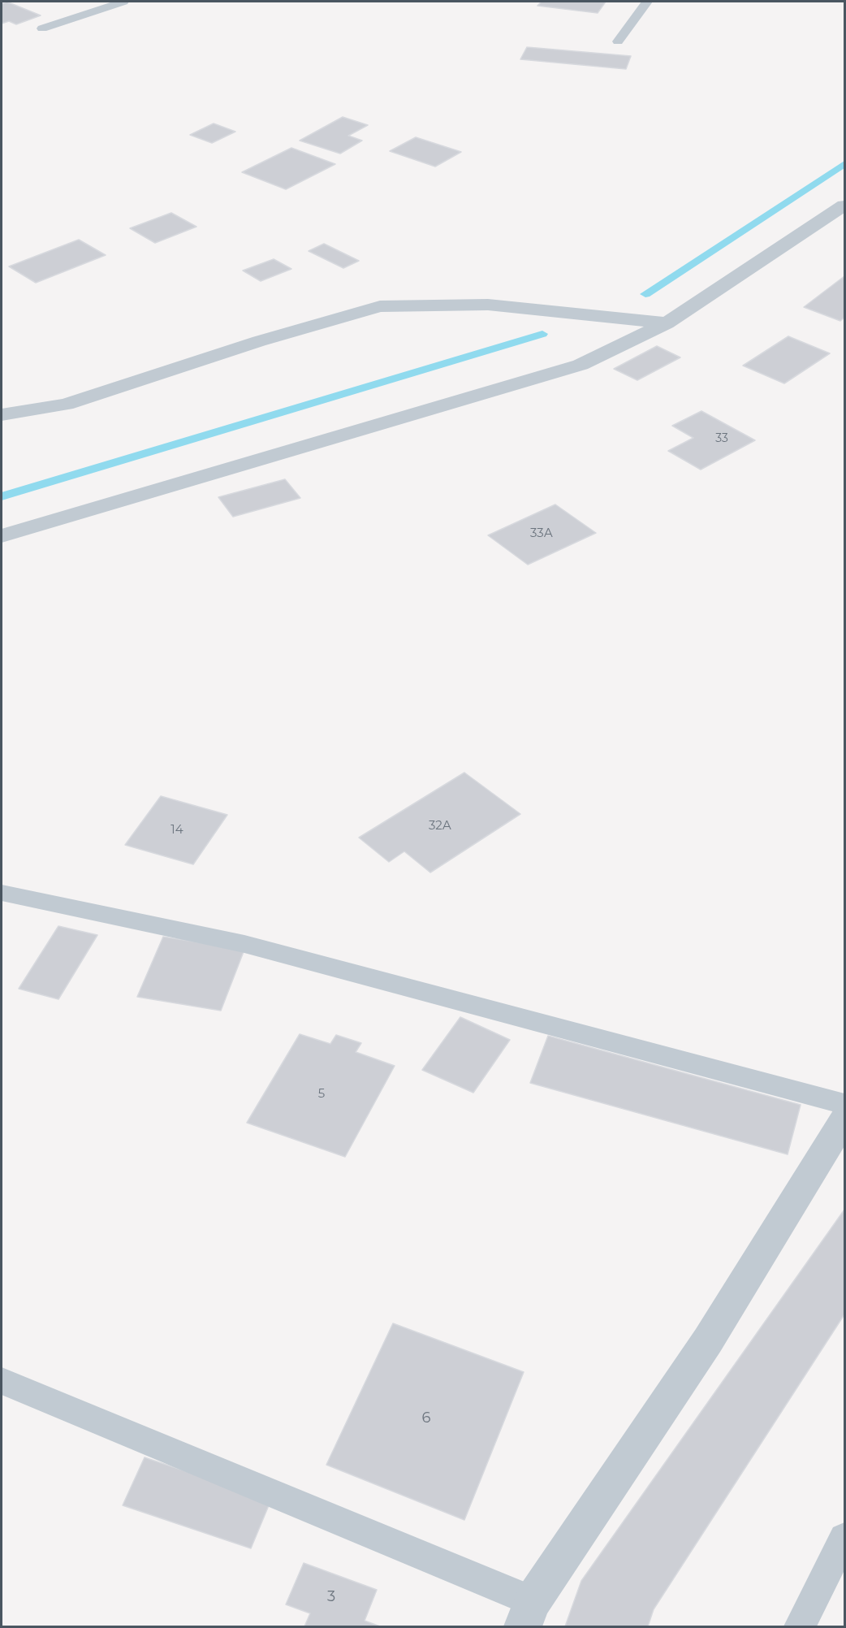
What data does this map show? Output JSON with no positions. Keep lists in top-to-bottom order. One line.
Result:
{"house_numbers":["33","33А","32А","14","5","6","3"]}
